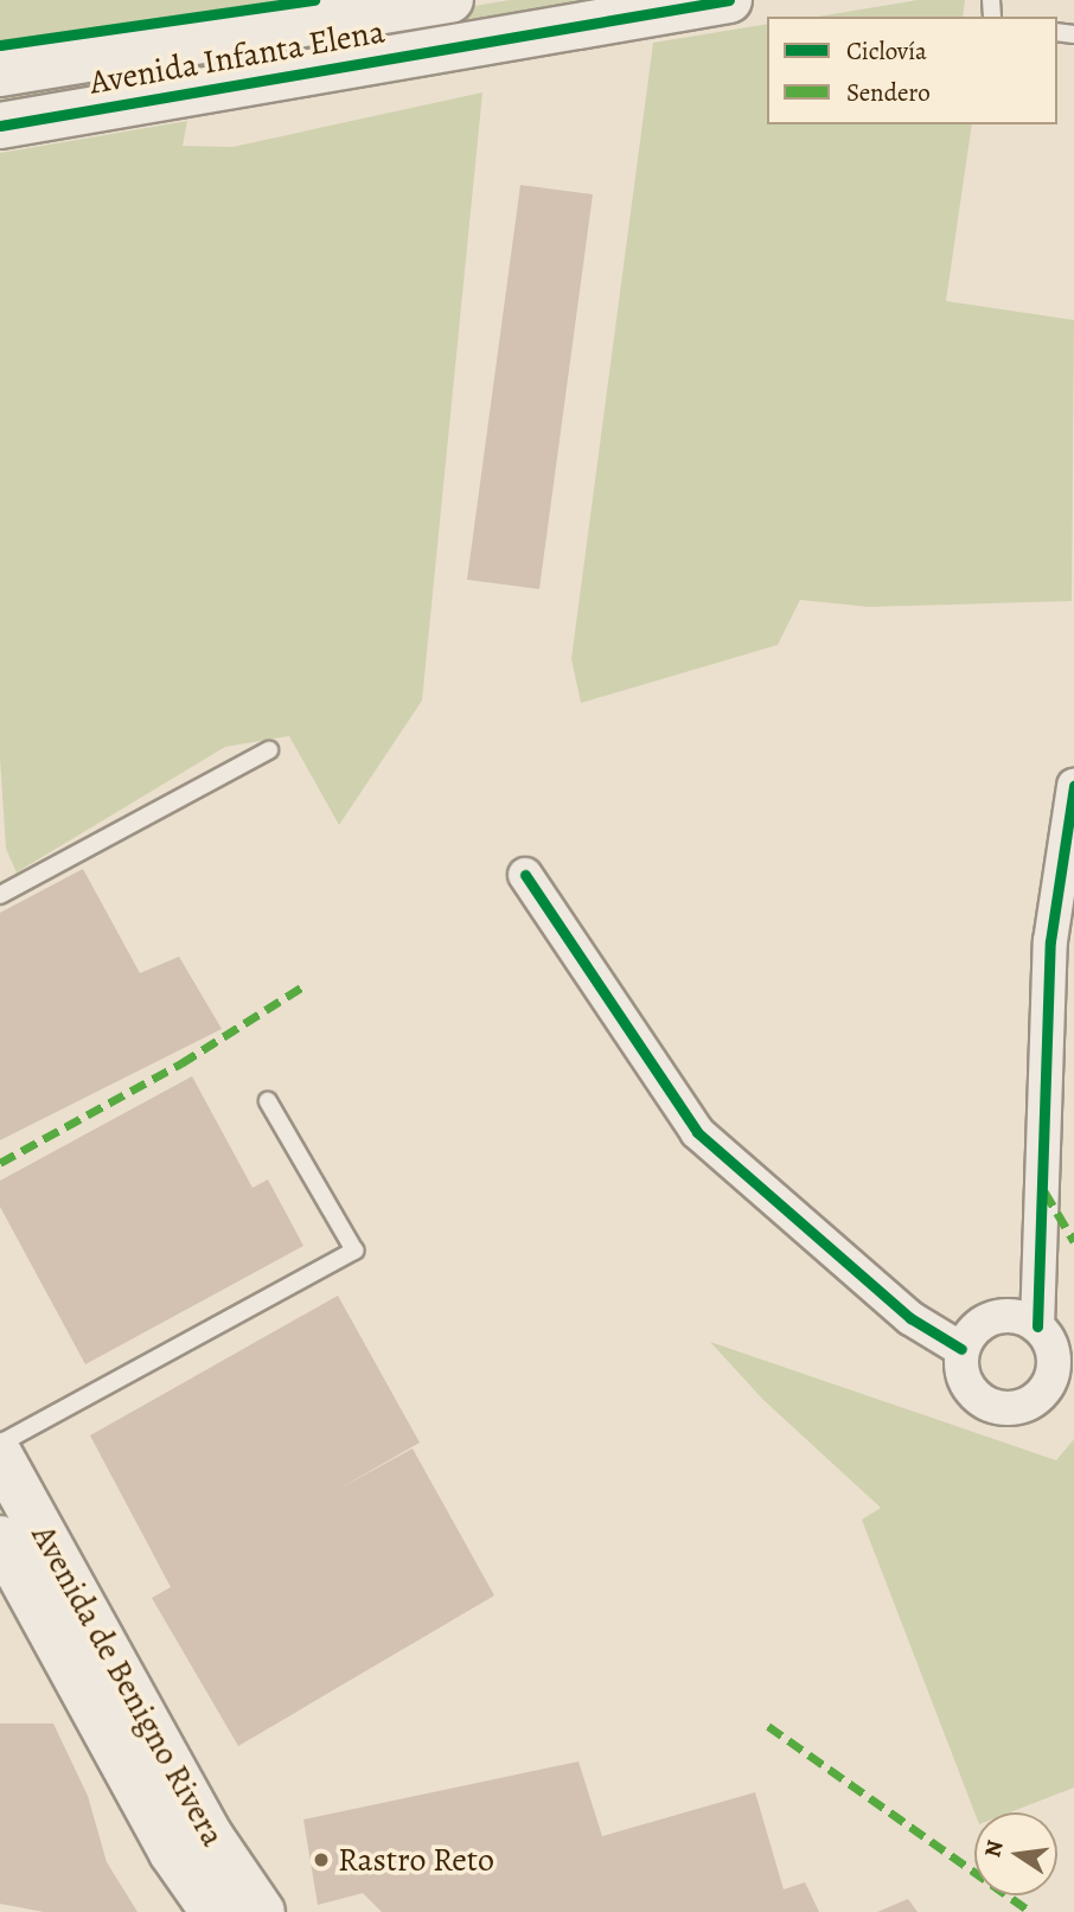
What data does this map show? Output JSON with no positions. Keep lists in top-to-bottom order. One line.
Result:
{"streets":{"street":["Avenida Infanta Elena","Avenida de Benigno Rivera"]},"places":["Rastro Reto"],"legend":["Ciclovía","Sendero"],"north":"left"}
